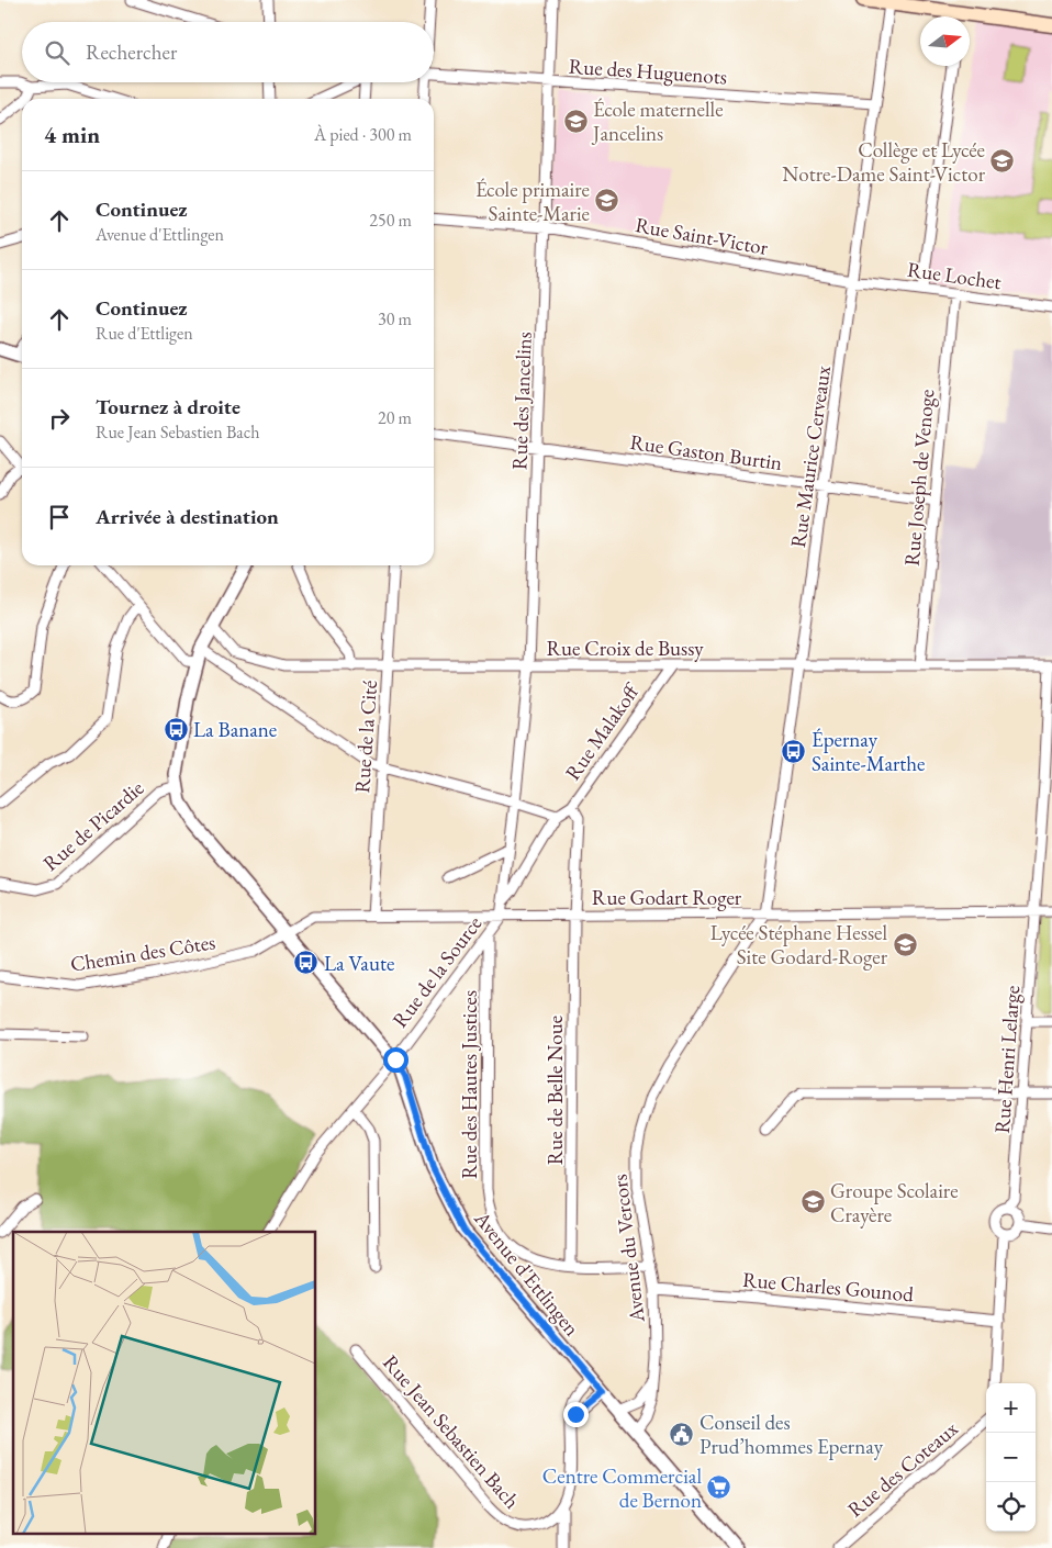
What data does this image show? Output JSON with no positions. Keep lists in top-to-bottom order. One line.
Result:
{"streets":{"street":["Rue des Huguenots","Rue Saint-Victor","Rue Lochet","Rue des Jancelins","Rue Gaston Burtin","Rue Maurice Cerveaux","Rue Joseph de Venoge","Rue Croix de Bussy","Rue Malakoff","Rue de la Cité","Rue de Picardie","Rue Godart Roger","Chemin des Côtes","Rue de la Source","Rue Henri Lelarge","Rue des Hautes Justices","Rue de Belle Noue","Avenue du Vercors","Avenue d'Ettlingen","Rue Charles Gounod","Rue Jean Sebastien Bach","Rue des Coteaux"]},"crossings":[["Rue des Huguenots","Rue des Jancelins"],["Rue des Huguenots","Rue Maurice Cerveaux"],["Rue Saint-Victor","Rue Lochet"],["Rue Saint-Victor","Rue des Jancelins"],["Rue Saint-Victor","Rue Maurice Cerveaux"],["Rue Lochet","Rue Maurice Cerveaux"],["Rue Lochet","Rue Joseph de Venoge"],["Rue des Jancelins","Rue Gaston Burtin"],["Rue des Jancelins","Rue Croix de Bussy"],["Rue des Jancelins","Rue Godart Roger"],["Rue des Jancelins","Rue de la Source"],["Rue Gaston Burtin","Rue Maurice Cerveaux"],["Rue Gaston Burtin","Rue Joseph de Venoge"],["Rue Maurice Cerveaux","Rue Croix de Bussy"],["Rue Maurice Cerveaux","Rue Godart Roger"],["Rue Maurice Cerveaux","Avenue du Vercors"],["Rue Joseph de Venoge","Rue Croix de Bussy"],["Rue Croix de Bussy","Rue Malakoff"],["Rue Croix de Bussy","Rue de la Cité"],["Rue Croix de Bussy","Rue Henri Lelarge"],["Rue Malakoff","Rue de Belle Noue"],["Rue de la Cité","Rue Godart Roger"],["Rue de Picardie","Avenue d'Ettlingen"],["Rue Godart Roger","Chemin des Côtes"],["Rue Godart Roger","Rue de la Source"],["Rue Godart Roger","Rue Henri Lelarge"],["Rue Godart Roger","Rue de Belle Noue"],["Rue Godart Roger","Avenue du Vercors"],["Rue Godart Roger","Avenue d'Ettlingen"],["Chemin des Côtes","Avenue d'Ettlingen"],["Rue de la Source","Rue des Hautes Justices"],["Rue de la Source","Avenue d'Ettlingen"],["Rue des Hautes Justices","Rue de Belle Noue"],["Rue des Hautes Justices","Avenue du Vercors"],["Avenue du Vercors","Avenue d'Ettlingen"],["Avenue du Vercors","Rue Charles Gounod"]],"places":{"school or university":["École maternelle Jancelins","Collège et Lycée Notre-Dame Saint-Victor","École primaire Sainte-Marie","Lycée Stéphane Hessel Site Godard-Roger","Groupe Scolaire Crayère"],"bus stop":["La Banane","Épernay Sainte-Marthe","La Vaute"],"public building":["Conseil des Prud’hommes Epernay"],"supermarket":["Centre Commercial de Bernon"]},"north":"right","page":{"search":"Rechercher","heading":["4 min","À pied · 300 m"],"list":[["Continuez","Avenue d'Ettlingen","250 m"],["Continuez","Rue d'Ettligen","30 m"],["Tournez à droite","Rue Jean Sebastien Bach","20 m"],"Arrivée à destination"],"map_buttons":["+","−"]}}
